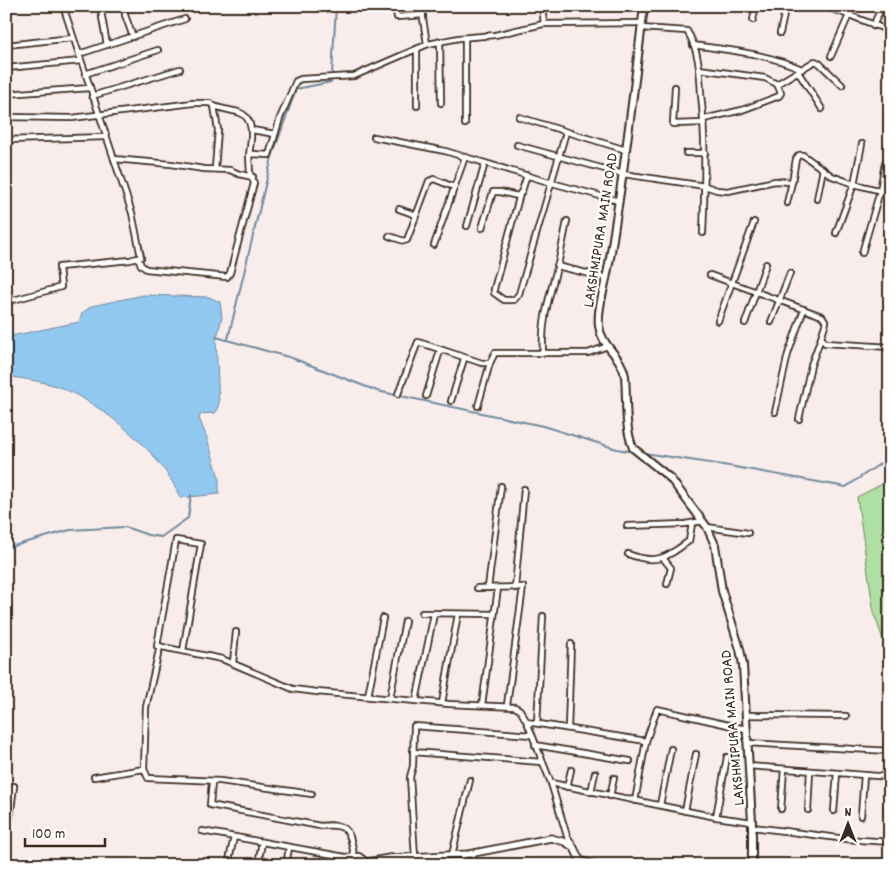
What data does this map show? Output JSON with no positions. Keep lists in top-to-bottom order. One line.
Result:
{"streets":{"main road":["LAKSHMIPURA MAIN ROAD"]},"scale_bar":"100 m","north":"top"}
